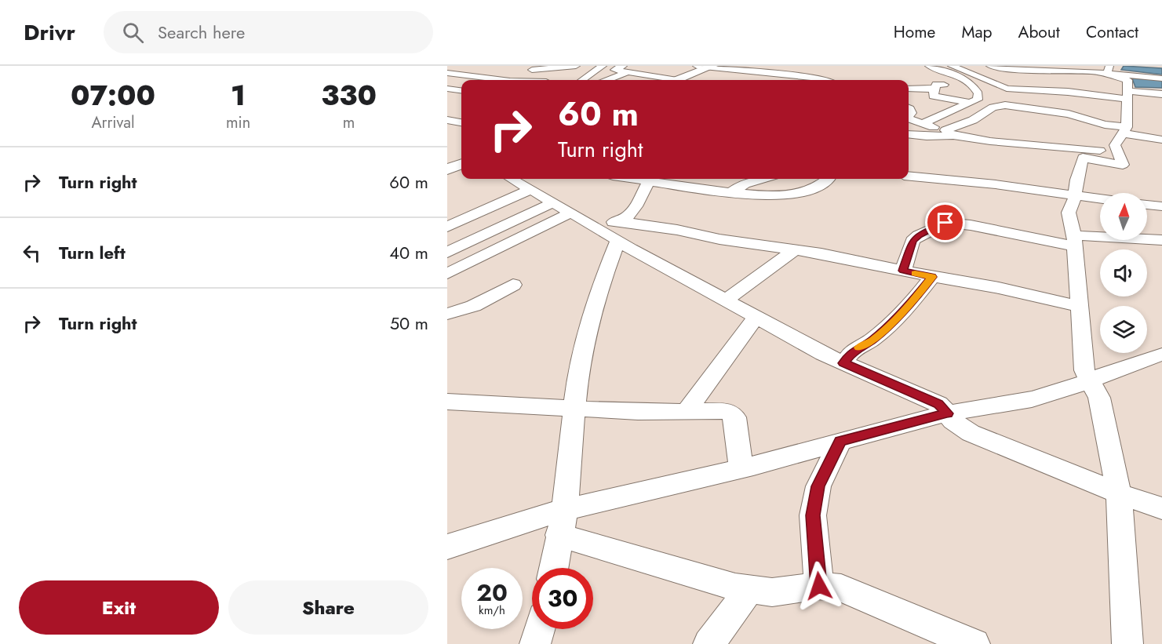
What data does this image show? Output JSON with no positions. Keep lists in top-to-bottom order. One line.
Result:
{"north":"top","page":{"header":"Drivr","search":"Search here","nav":["Home","Map","About","Contact"],"eta":["07:00","Arrival","1","min","330","m"],"turn":["60 m","Turn right"],"list":[{"name":"Turn right","value":"60 m"},{"name":"Turn left","value":"40 m"},{"name":"Turn right","value":"50 m"}],"speed":"20 km/h","limit":"30","buttons":["Exit","Share"]}}
